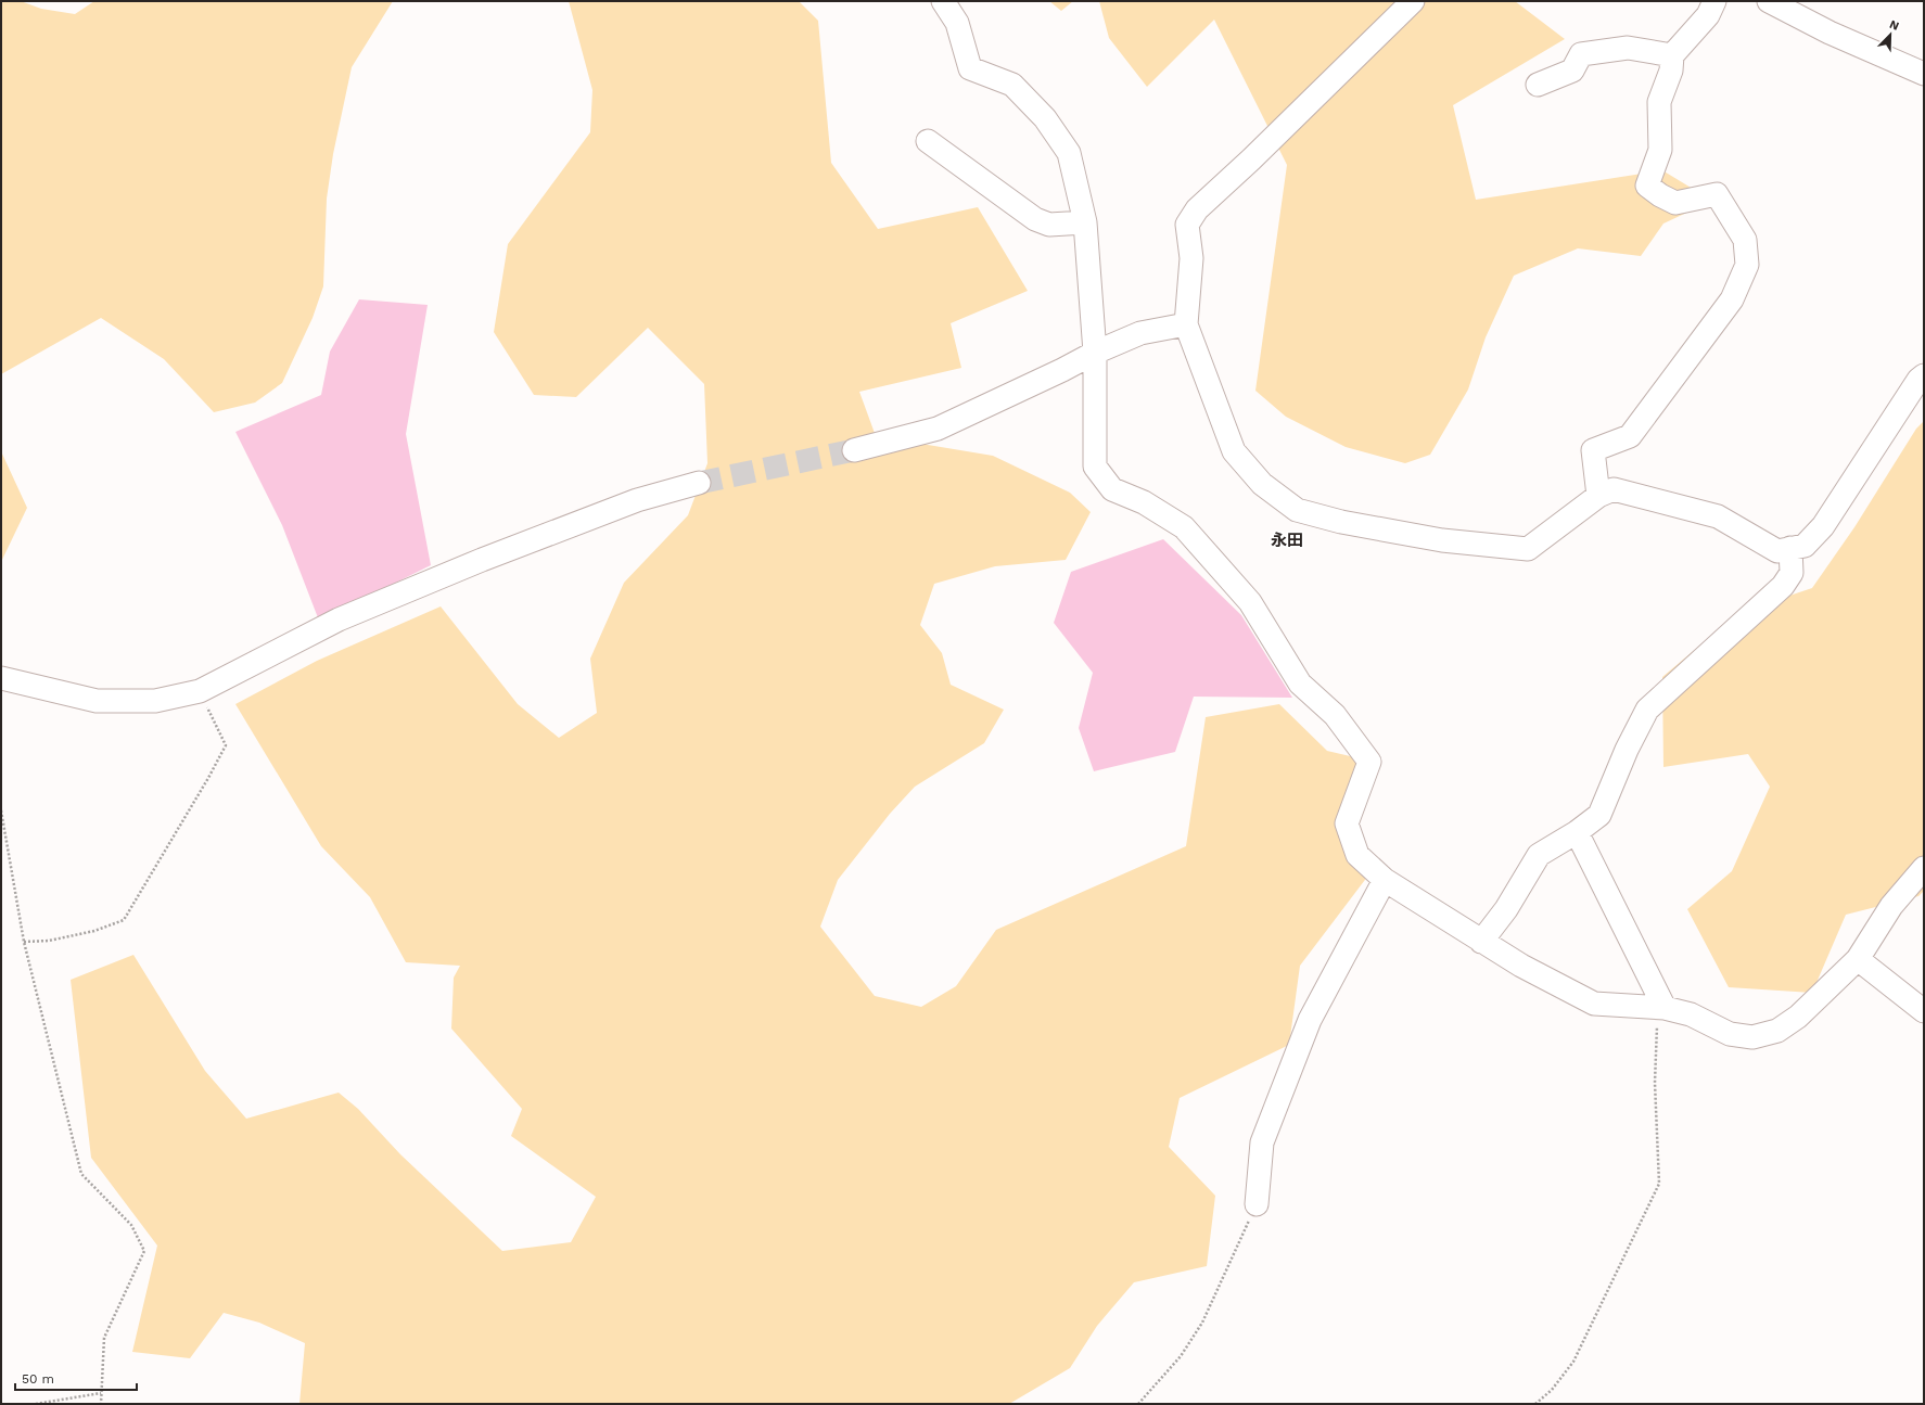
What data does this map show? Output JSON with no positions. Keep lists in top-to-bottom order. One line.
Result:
{"districts":["永田"],"scale_bar":"50 m","north":"top right"}
